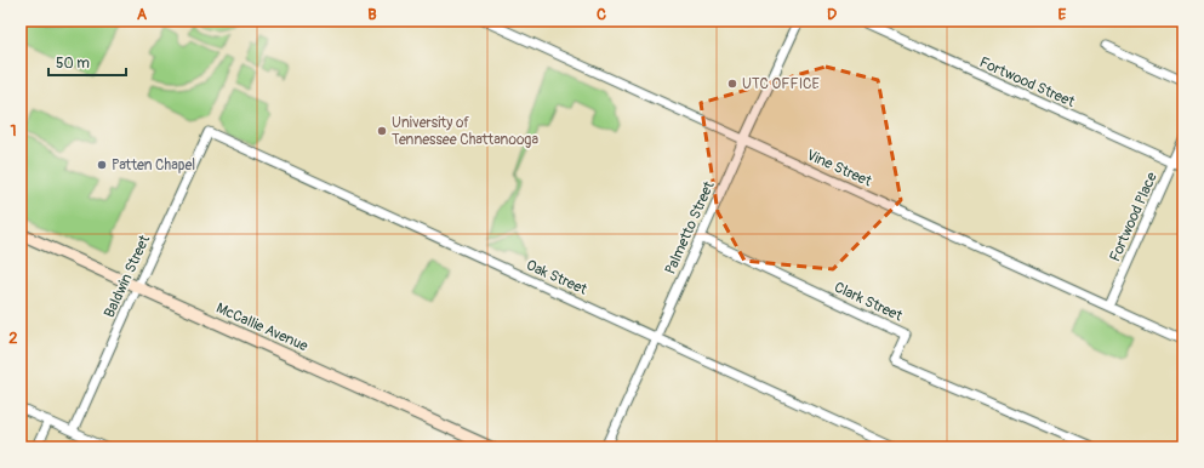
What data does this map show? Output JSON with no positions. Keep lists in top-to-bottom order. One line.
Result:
{"streets":{"main road":["McCallie Avenue"],"street":["Fortwood Street","Vine Street","Fortwood Place","Palmetto Street","Baldwin Street","Oak Street","Clark Street"]},"crossings":[["Fortwood Street","Fortwood Place"],["Vine Street","Fortwood Place"],["Vine Street","Palmetto Street"],["Palmetto Street","Oak Street"],["Palmetto Street","Clark Street"],["Baldwin Street","Oak Street"],["Baldwin Street","McCallie Avenue"]],"places":["UTC OFFICE","University of Tennessee Chattanooga","Patten Chapel"],"scale_bar":"50 m","grid":{"columns":["A","B","C","D","E"],"rows":["1","2"]}}
